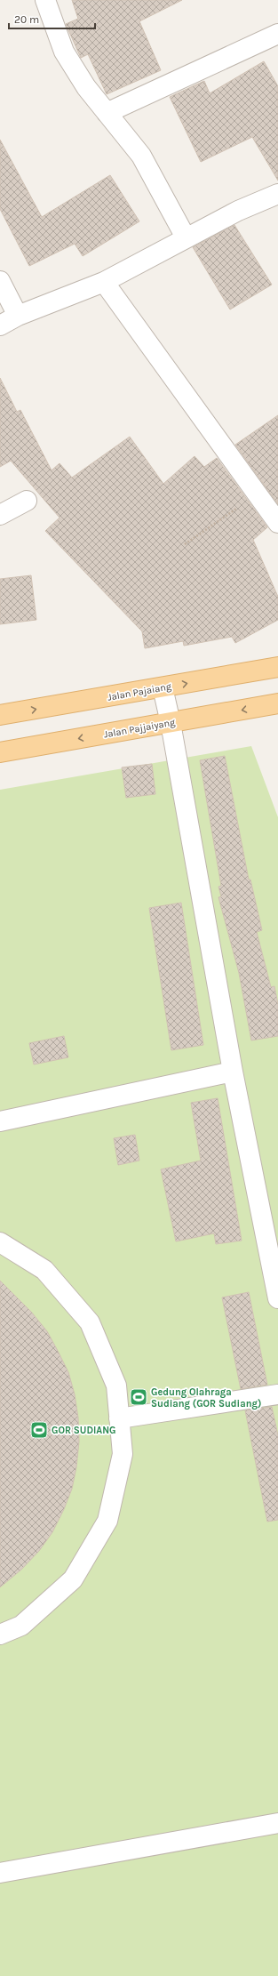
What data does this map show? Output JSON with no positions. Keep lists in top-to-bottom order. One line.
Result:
{"streets":{"main road":["Jalan Pajaiang","Jalan Pajjaiyang"]},"one_way":["Jalan Pajaiang","Jalan Pajjaiyang"],"places":{"sports":["Gedung Olahraga Sudiang (GOR Sudiang)","GOR SUDIANG"]},"scale_bar":"20 m"}
